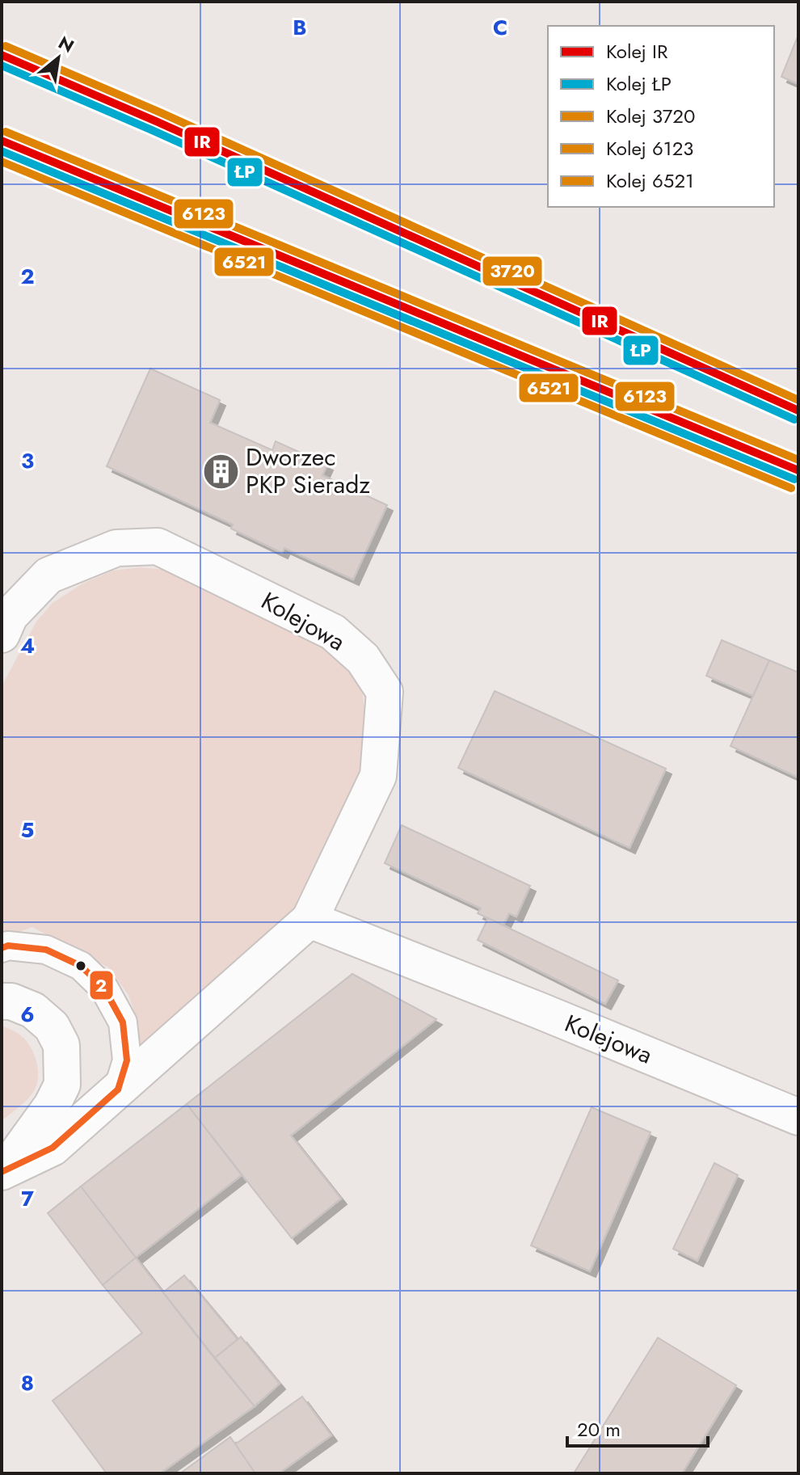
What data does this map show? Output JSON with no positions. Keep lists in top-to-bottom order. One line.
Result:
{"streets":{"street":["Kolejowa"]},"places":{"building":["Dworzec PKP Sieradz"]},"lines":["rail line 3720","rail line IR","rail line ŁP","rail line 6123","rail line 6521","transit line 2"],"legend":["Kolej IR","Kolej ŁP","Kolej 3720","Kolej 6123","Kolej 6521"],"scale_bar":"20 m","north":"top right","grid":{"columns":["B","C"],"rows":["2","3","4","5","6","7","8"]}}
